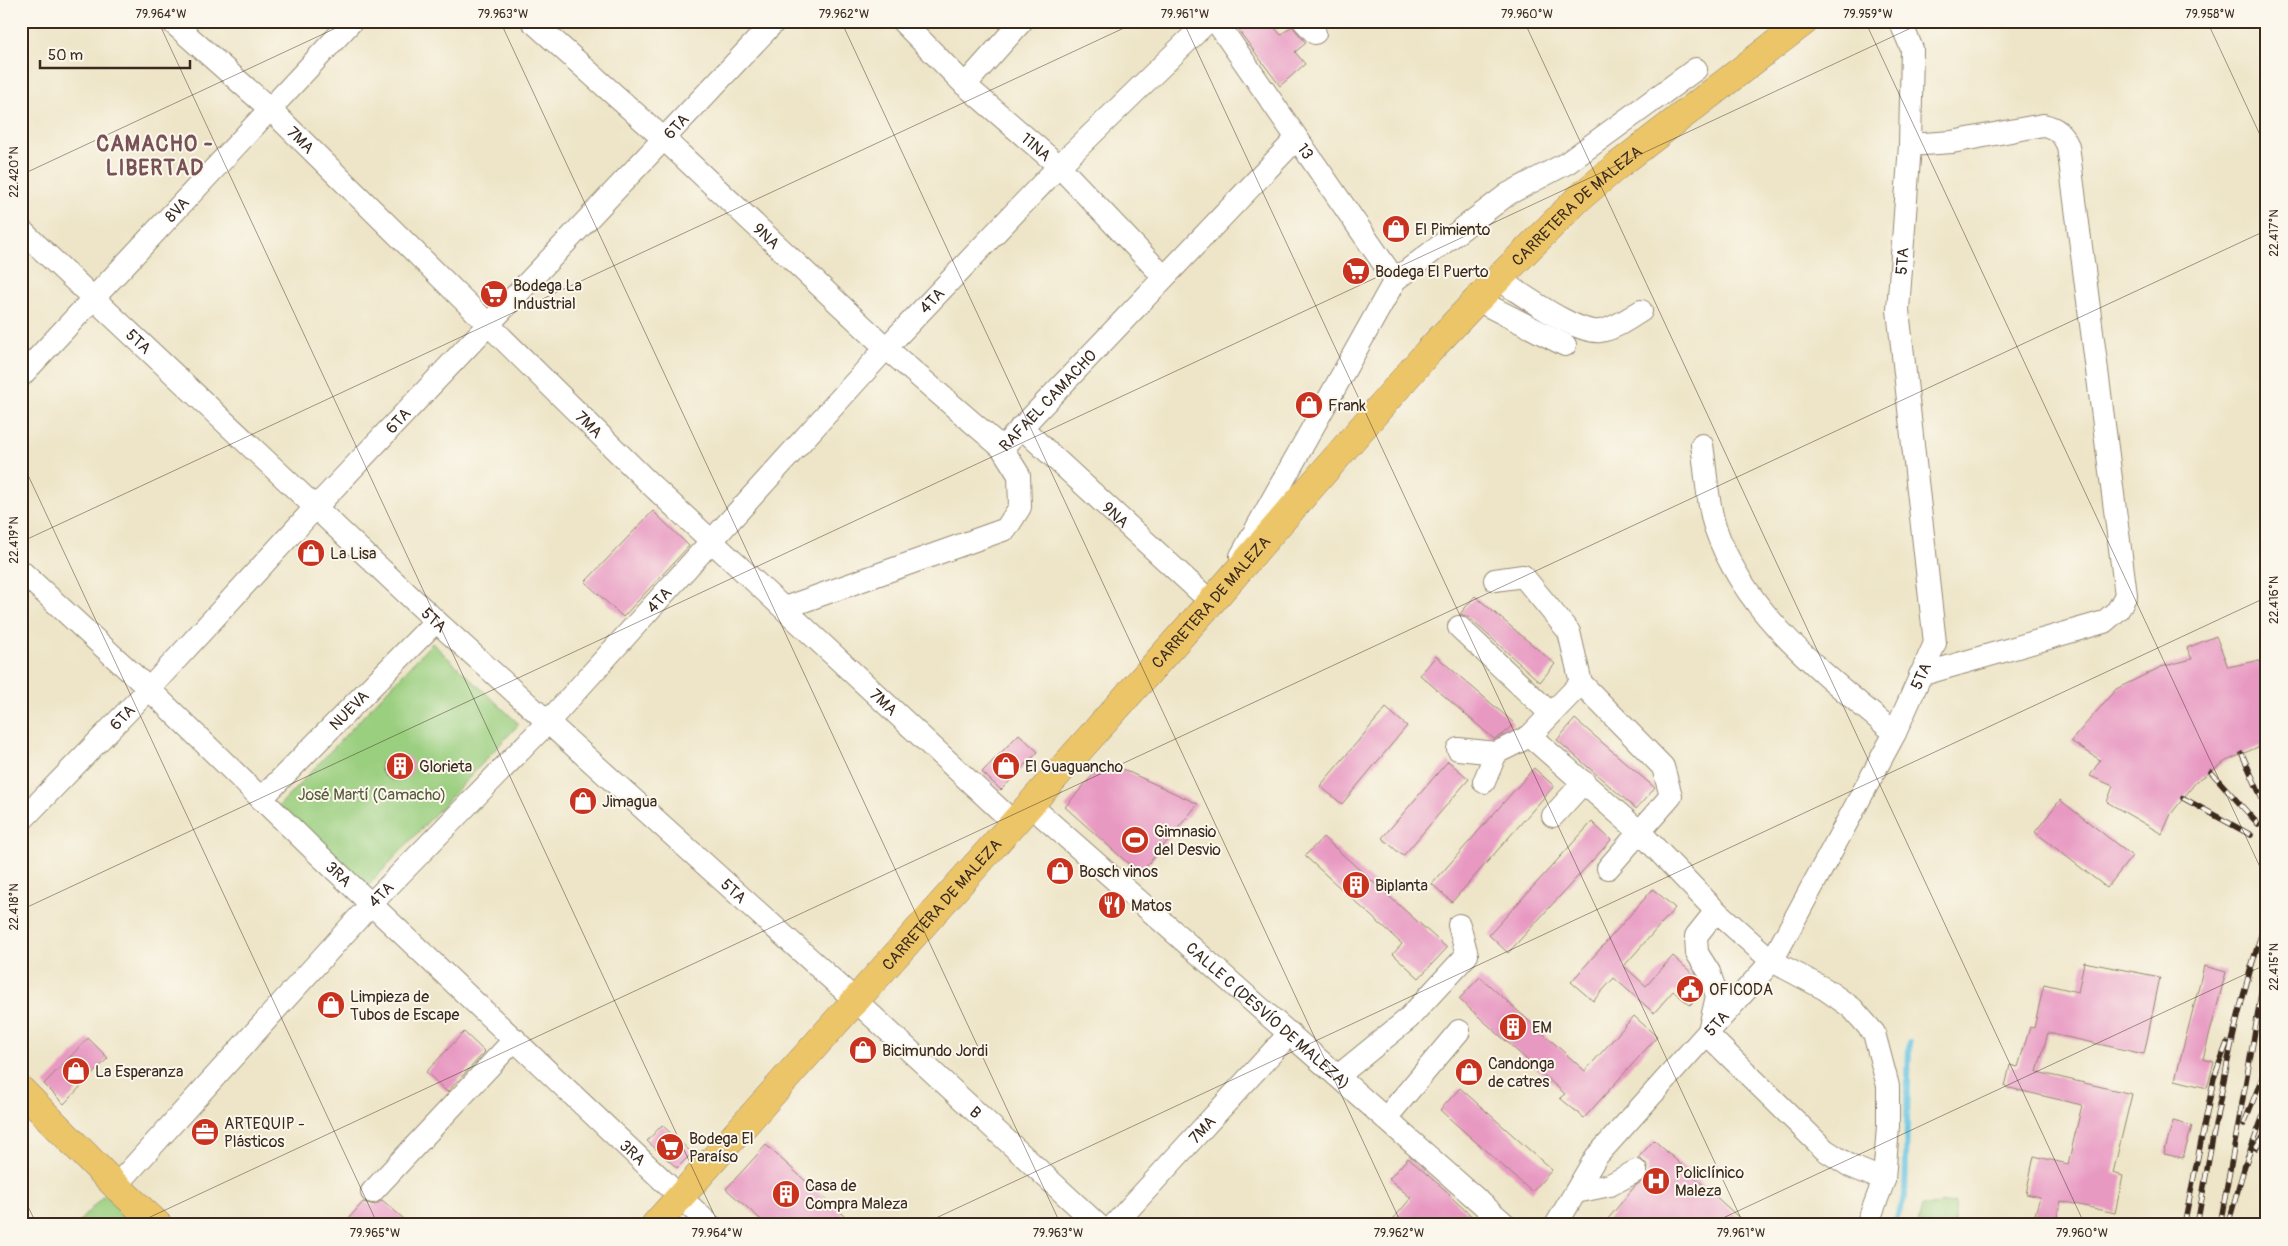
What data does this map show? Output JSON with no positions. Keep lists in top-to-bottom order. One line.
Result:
{"streets":{"main road":["CARRETERA DE MALEZA"],"street":["6TA","7MA","11NA","13","8VA","9NA","5TA","4TA","RAFAEL CAMACHO","NUEVA","3RA","CALLE C (DESVÍO DE MALEZA)","B"]},"crossings":[["6TA","7MA"],["6TA","9NA"],["6TA","5TA"],["6TA","3RA"],["7MA","CARRETERA DE MALEZA"],["7MA","8VA"],["7MA","4TA"],["7MA","RAFAEL CAMACHO"],["7MA","CALLE C (DESVÍO DE MALEZA)"],["11NA","4TA"],["11NA","RAFAEL CAMACHO"],["13","RAFAEL CAMACHO"],["CARRETERA DE MALEZA","9NA"],["CARRETERA DE MALEZA","5TA"],["CARRETERA DE MALEZA","3RA"],["CARRETERA DE MALEZA","CALLE C (DESVÍO DE MALEZA)"],["CARRETERA DE MALEZA","B"],["8VA","5TA"],["9NA","4TA"],["9NA","RAFAEL CAMACHO"],["5TA","4TA"],["5TA","NUEVA"],["5TA","B"],["4TA","3RA"],["NUEVA","3RA"]],"districts":["CAMACHO - LIBERTAD"],"parks":["José Martí (Camacho)"],"places":{"shop":["El Pimiento","Frank","La Lisa","El Guaguancho","Jimagua","Bosch vinos","Limpieza de Tubos de Escape","Bicimundo Jordi","La Esperanza","Candonga de catres"],"supermarket":["Bodega El Puerto","Bodega La Industrial","Bodega El Paraíso"],"building":["Glorieta","Biplanta","EM","Casa de Compra Maleza"],"sports":["Gimnasio del Desvio"],"restaurant":["Matos"],"public building":["OFICODA"],"office":["ARTEQUIP - Plásticos"],"hospital":["Policlínico Maleza"]},"scale_bar":"50 m","coordinates":["79.964°W","79.963°W","79.962°W","79.961°W","79.960°W","79.959°W","79.958°W","22.420°N","22.417°N","22.419°N","22.416°N","22.418°N","22.415°N","79.965°W"]}
